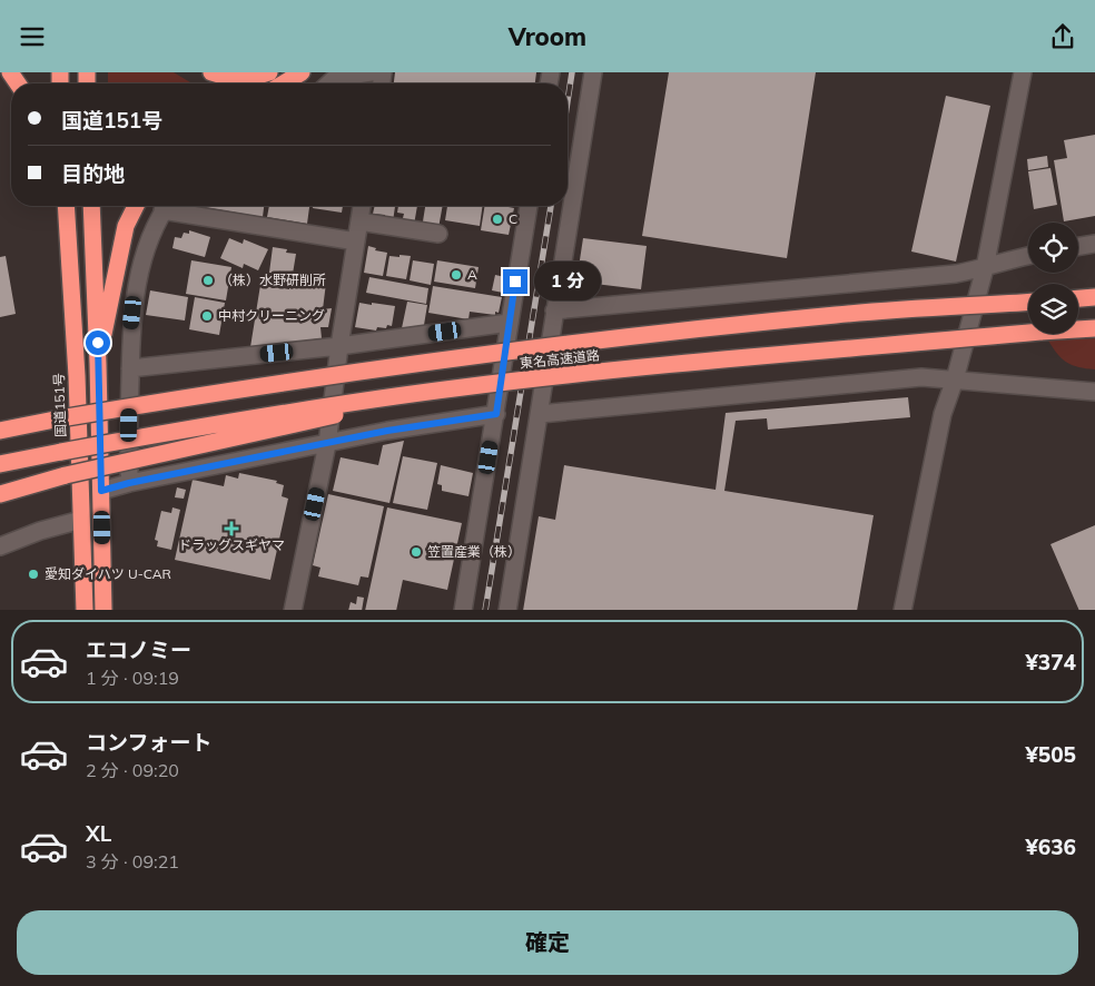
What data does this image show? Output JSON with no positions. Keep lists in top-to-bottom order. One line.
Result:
{"streets":{"highway":["東名高速道路","国道151号"]},"places":{"other":["C","A","（株）水野研削所","中村クリーニング","笠置産業（株）","愛知ダイハツ U-CAR"],"health":["ドラッグスギヤマ"]},"page":{"header":"Vroom","banner":["国道151号","目的地"],"bubble":"1 分","list":[{"name":"エコノミー","note":"1 分 · 09:19","value":"¥374"},{"name":"コンフォート","note":"2 分 · 09:20","value":"¥505"},{"name":"XL","note":"3 分 · 09:21","value":"¥636"}],"buttons":"確定"}}
